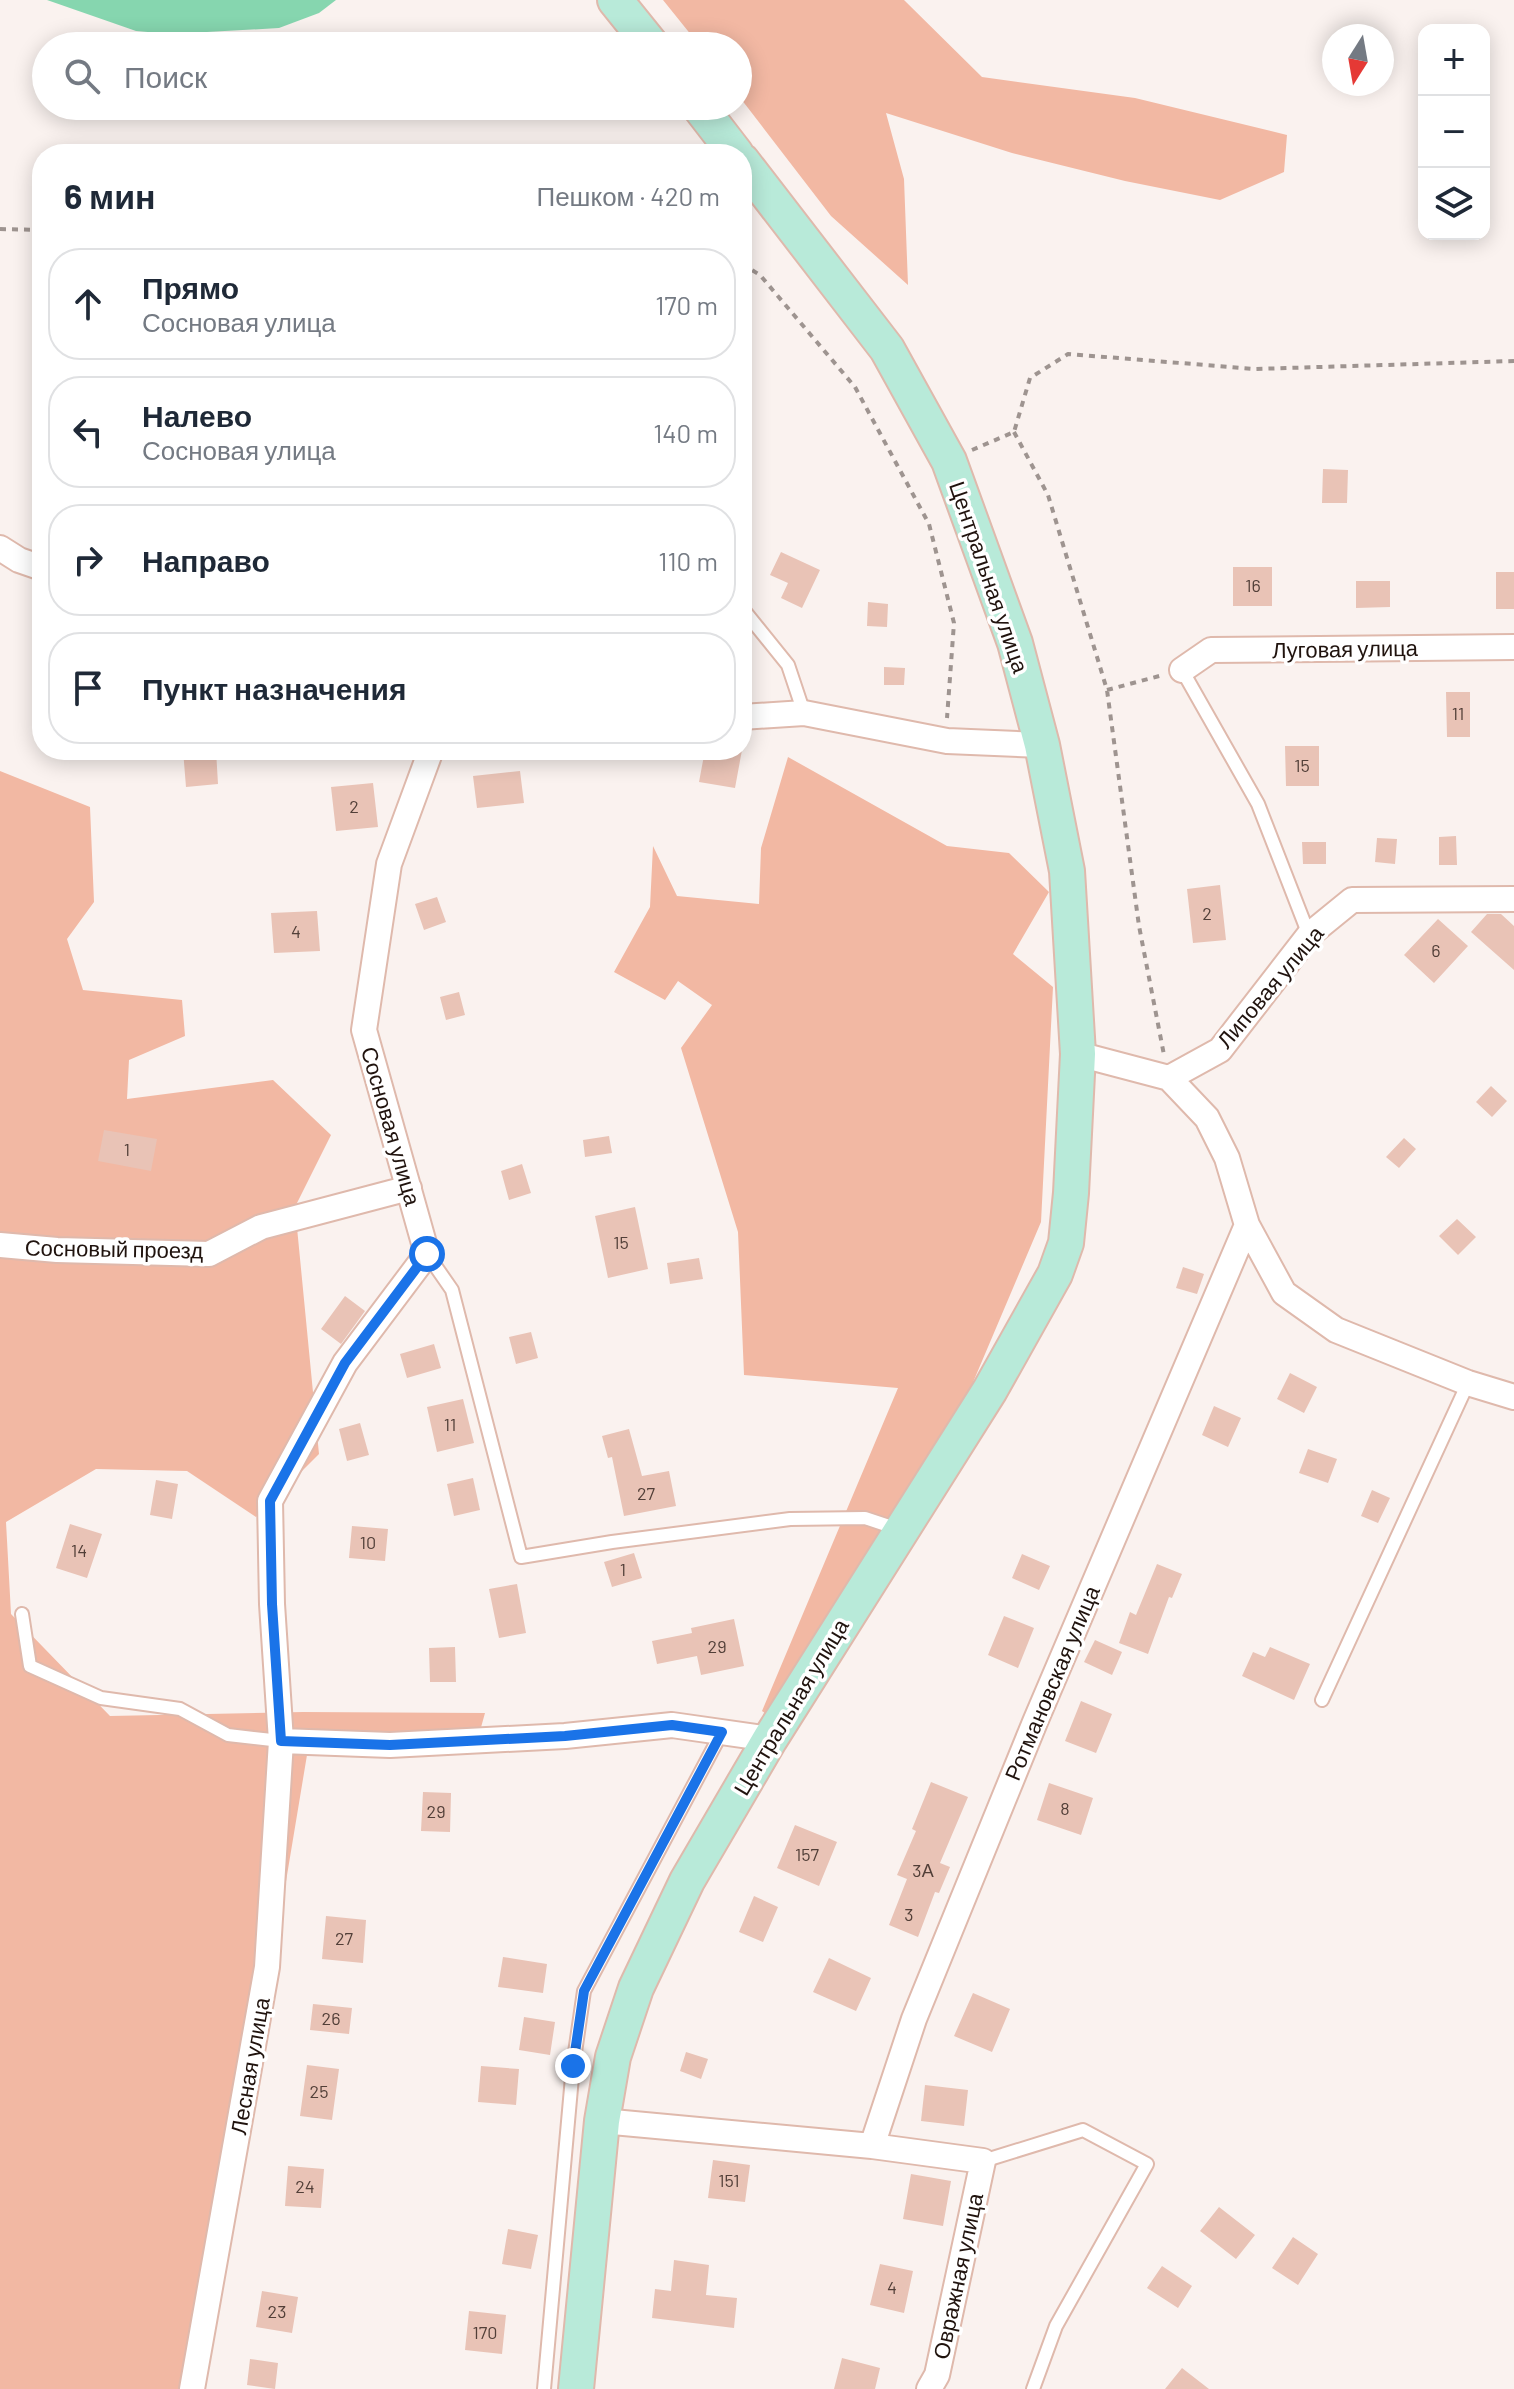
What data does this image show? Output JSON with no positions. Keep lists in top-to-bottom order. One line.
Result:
{"streets":{"street":["Центральная улица","Луговая улица","Липовая улица","Сосновая улица","Сосновый проезд","Ротмановская улица","Лесная улица","Овражная улица"]},"crossings":[["Сосновая улица","Сосновый проезд"]],"house_numbers":["16","11","15","2","2","4","6","1","15","11","27","10","14","1","29","8","29","157","3А","3","27","26","25","151","24","4","23","170"],"north":"bottom","page":{"map_buttons":["+","−"],"search":"Поиск","heading":["6 мин","Пешком · 420 m"],"list":[["Прямо","Сосновая улица","170 m"],["Налево","Сосновая улица","140 m"],["Направо","110 m"],"Пункт назначения"]}}
